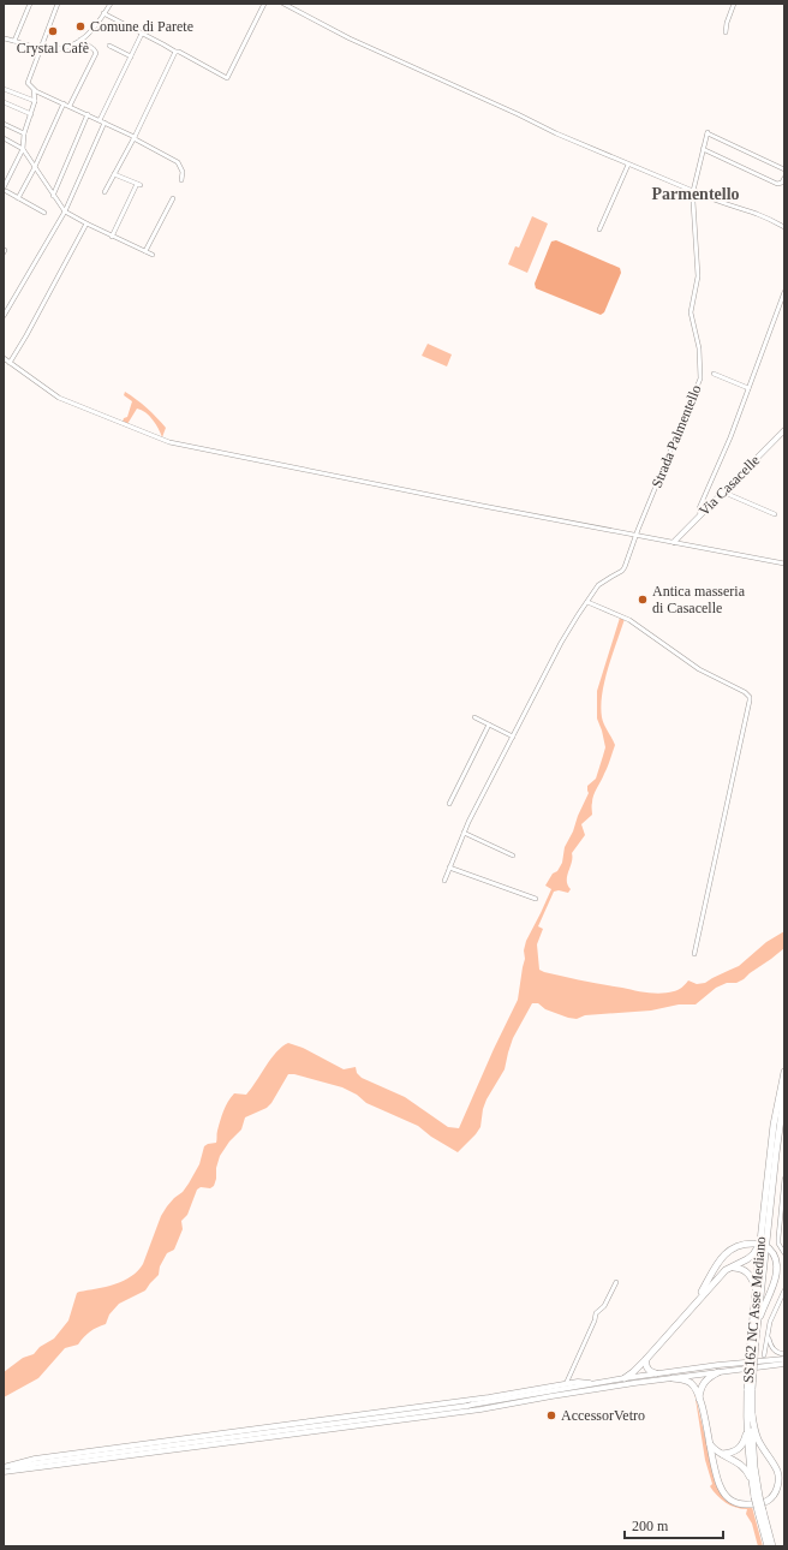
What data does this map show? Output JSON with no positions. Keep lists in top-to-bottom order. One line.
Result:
{"streets":{"highway":["SS162 NC Asse Mediano"],"main road":["Via Casacelle"],"street":["Strada Palmentello"]},"districts":["Parmentello"],"places":["Comune di Parete","Crystal Cafè","Antica masseria di Casacelle","AccessorVetro"],"scale_bar":"200 m"}
